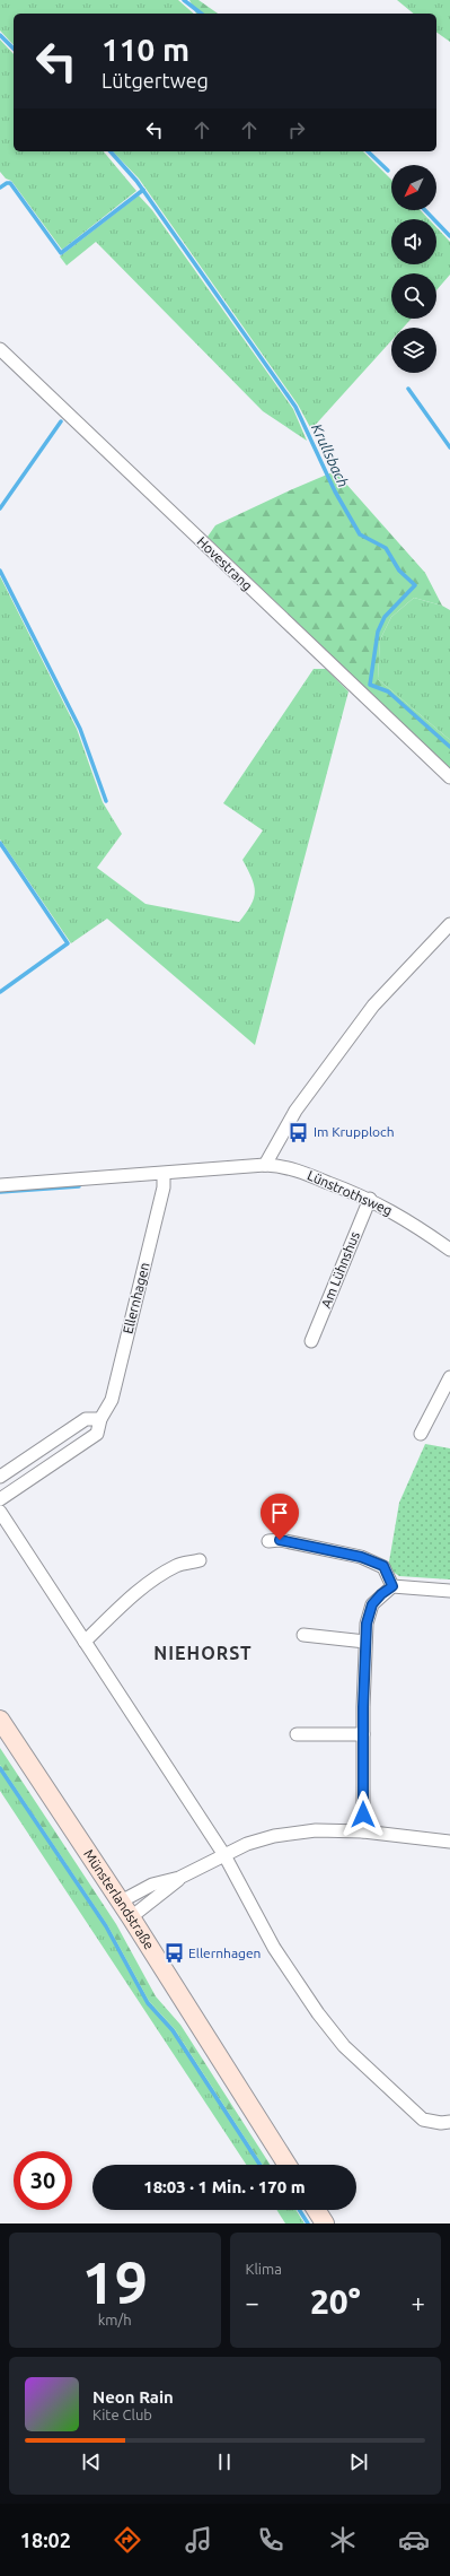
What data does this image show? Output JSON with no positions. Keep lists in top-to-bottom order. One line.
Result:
{"streets":{"main road":["Münsterlandstraße"],"street":["Hovestrang","Lünstrothsweg","Am Lühnshus","Ellernhagen"]},"crossings":[["Lünstrothsweg","Am Lühnshus"]],"districts":["NIEHORST"],"water":["Krullsbach"],"places":{"bus stop":["Im Krupploch","Ellernhagen"]},"north":"bottom left","page":{"turn":["110 m","Lütgertweg"],"limit":"30","trip":"18:03 · 1 Min. · 170 m","tile":[["19","km/h"],"Klima"],"heat":["−","20°","+"],"song":["Neon Rain","Kite Club"],"tabs":"18:02"}}
